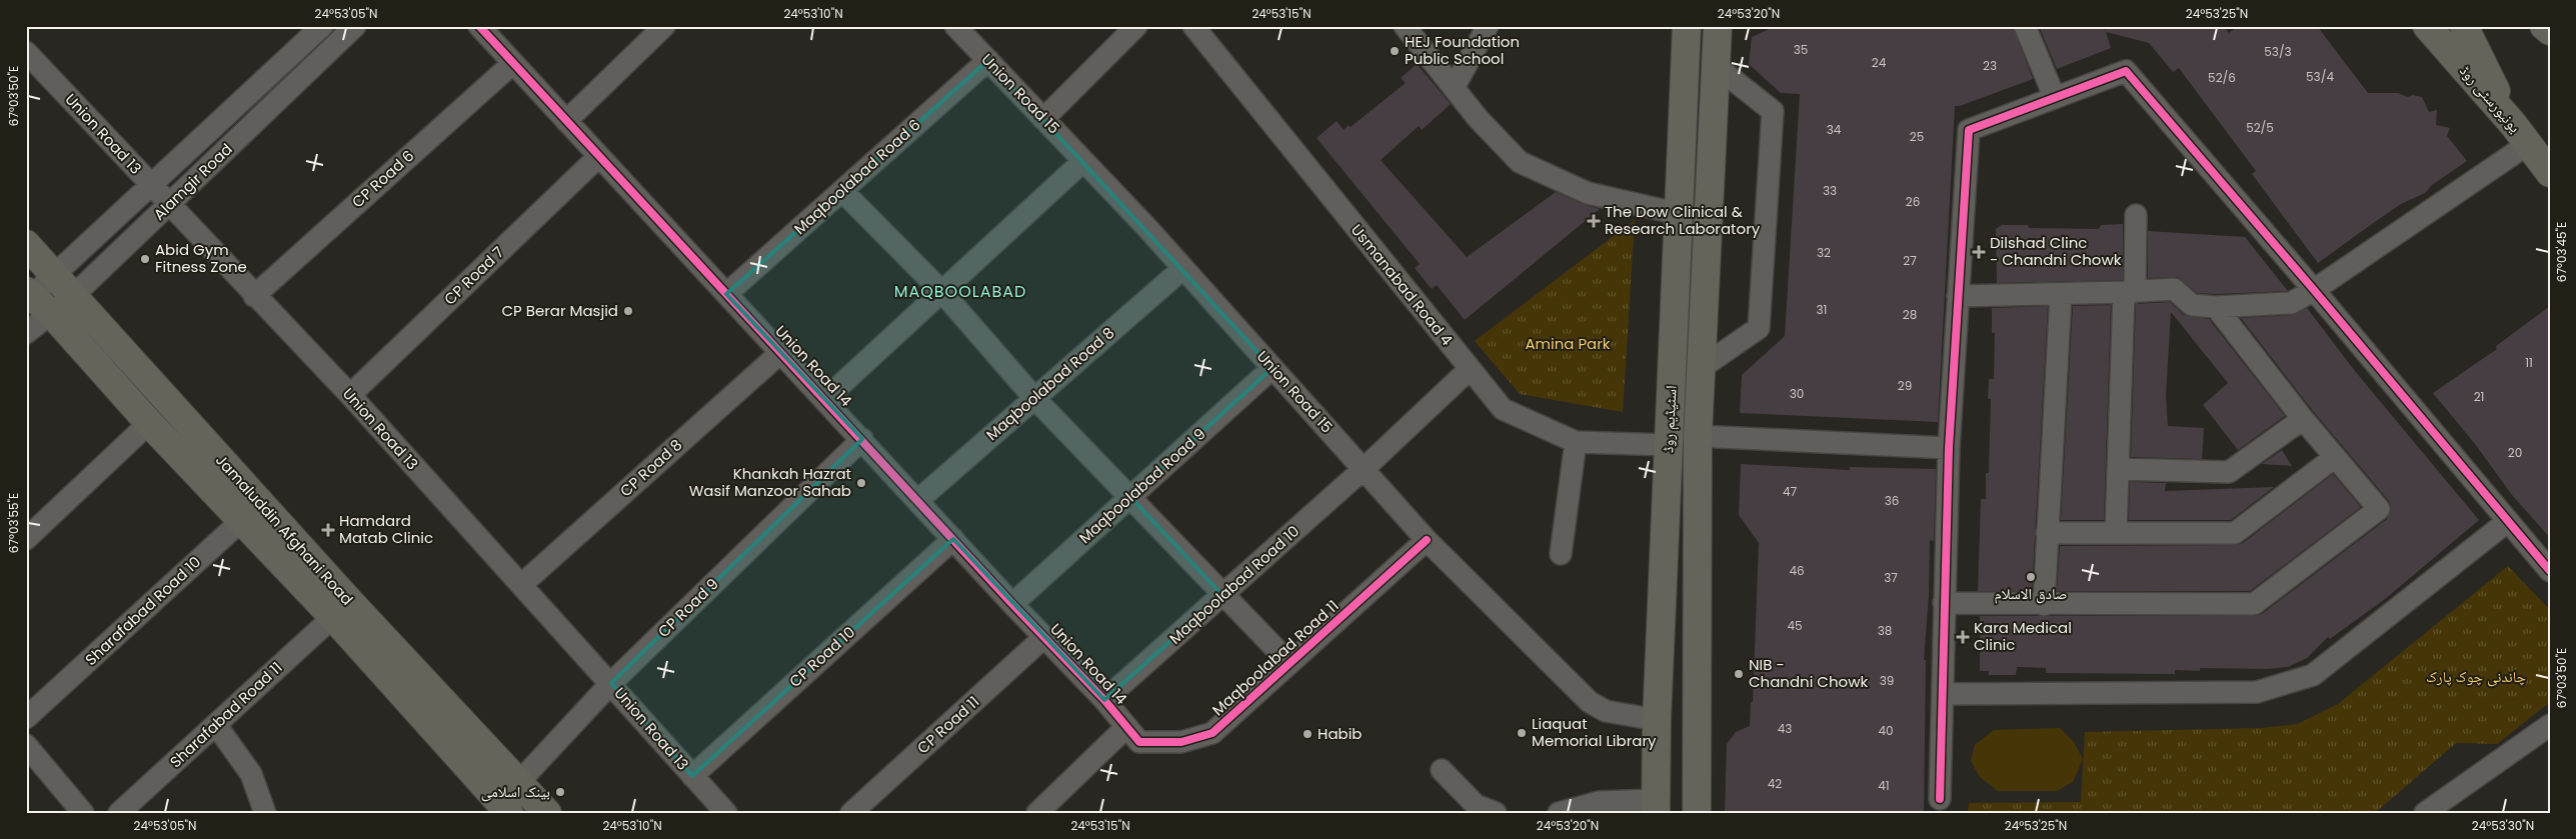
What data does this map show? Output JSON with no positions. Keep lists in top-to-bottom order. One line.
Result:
{"streets":{"main road":["یونیورسٹی روڈ","اسٹیڈیم روڈ","Jamaluddin Afghani Road"],"street":["Union Road 15","Union Road 13","Maqboolabad Road 6","CP Road 6","Alamgir Road","CP Road 7","Usmanabad Road 4","Union Road 14","Maqboolabad Road 8","CP Road 8","Maqboolabad Road 9","Maqboolabad Road 10","CP Road 9","Sharafabad Road 10","CP Road 10","Maqboolabad Road 11","Sharafabad Road 11","CP Road 11"]},"crossings":[["Union Road 15","Maqboolabad Road 6"],["Union Road 15","Maqboolabad Road 8"],["Union Road 15","اسٹیڈیم روڈ"],["Union Road 15","Maqboolabad Road 9"],["Union Road 15","Maqboolabad Road 10"],["Union Road 15","Maqboolabad Road 11"],["Union Road 13","CP Road 6"],["Union Road 13","Alamgir Road"],["Union Road 13","CP Road 7"],["Union Road 13","CP Road 8"],["Union Road 13","CP Road 9"],["Union Road 13","CP Road 10"],["Maqboolabad Road 6","Union Road 14"],["CP Road 6","Union Road 14"],["Alamgir Road","Jamaluddin Afghani Road"],["CP Road 7","Union Road 14"],["Usmanabad Road 4","اسٹیڈیم روڈ"],["Usmanabad Road 4","Maqboolabad Road 10"],["Union Road 14","Maqboolabad Road 8"],["Union Road 14","CP Road 8"],["Union Road 14","Maqboolabad Road 9"],["Union Road 14","Maqboolabad Road 10"],["Union Road 14","CP Road 9"],["Union Road 14","CP Road 10"],["Union Road 14","Maqboolabad Road 11"],["Union Road 14","CP Road 11"],["Jamaluddin Afghani Road","CP Road 9"],["Jamaluddin Afghani Road","Sharafabad Road 10"],["Jamaluddin Afghani Road","Sharafabad Road 11"]],"districts":["MAQBOOLABAD"],"parks":["Amina Park","چاندنی چوک پارک"],"places":{"other":["HEJ Foundation Public School","Abid Gym Fitness Zone","CP Berar Masjid","Khankah Hazrat Wasif Manzoor Sahab","صادق الاسلام","NIB - Chandni Chowk","Liaquat Memorial Library","Habib","بینک اسلامی"],"health":["The Dow Clinical & Research Laboratory","Dilshad Clinc - Chandni Chowk","Hamdard Matab Clinic","Kara Medical Clinic"]},"house_numbers":["35","53/3","24","23","53/4","52/6","52/5","34","25","33","26","32","27","31","28","11","29","30","21","20","47","36","46","37","45","38","39","43","40","42","41"],"coordinates":["24°53'05\"N","24°53'10\"N","24°53'15\"N","24°53'20\"N","24°53'25\"N","67°03'50\"E","67°03'45\"E","67°03'55\"E","24°53'30\"N"]}
